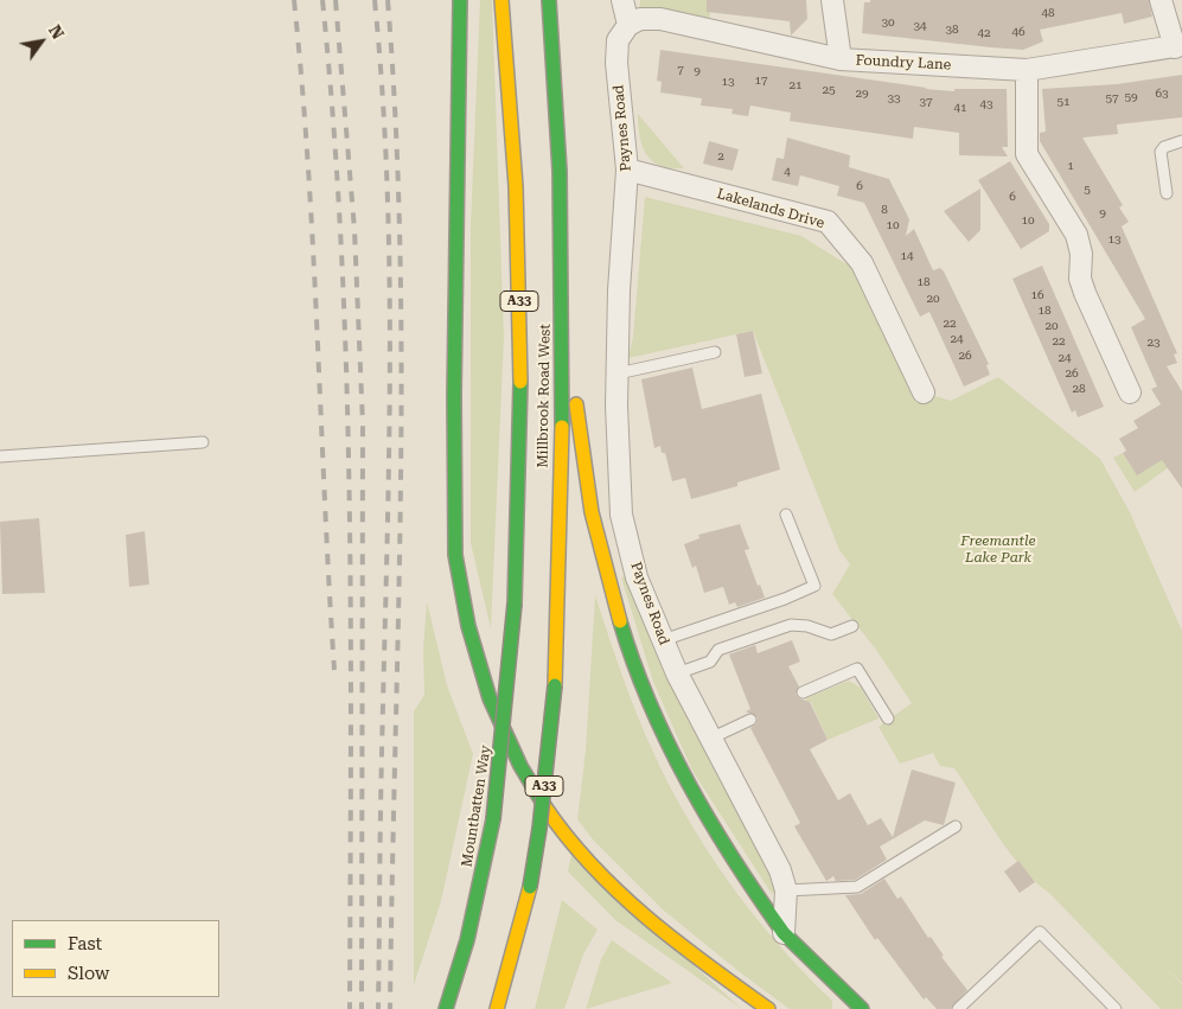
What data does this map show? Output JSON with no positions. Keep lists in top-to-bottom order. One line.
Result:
{"streets":{"main road":["A33","Millbrook Road West","Mountbatten Way"],"street":["Foundry Lane","Paynes Road","Lakelands Drive"]},"crossings":[["Foundry Lane","Paynes Road"],["Paynes Road","Lakelands Drive"],["Millbrook Road West","Mountbatten Way"]],"parks":["Freemantle Lake Park"],"house_numbers":["48","30","34","38","46","42","7","9","17","13","21","25","29","63","59","33","57","37","51","43","41","2","1","4","6","5","6","8","9","10","10","13","14","18","16","20","18","22","20","24","22","23","26","24","26","28"],"legend":["Fast","Slow"],"north":"top right"}
